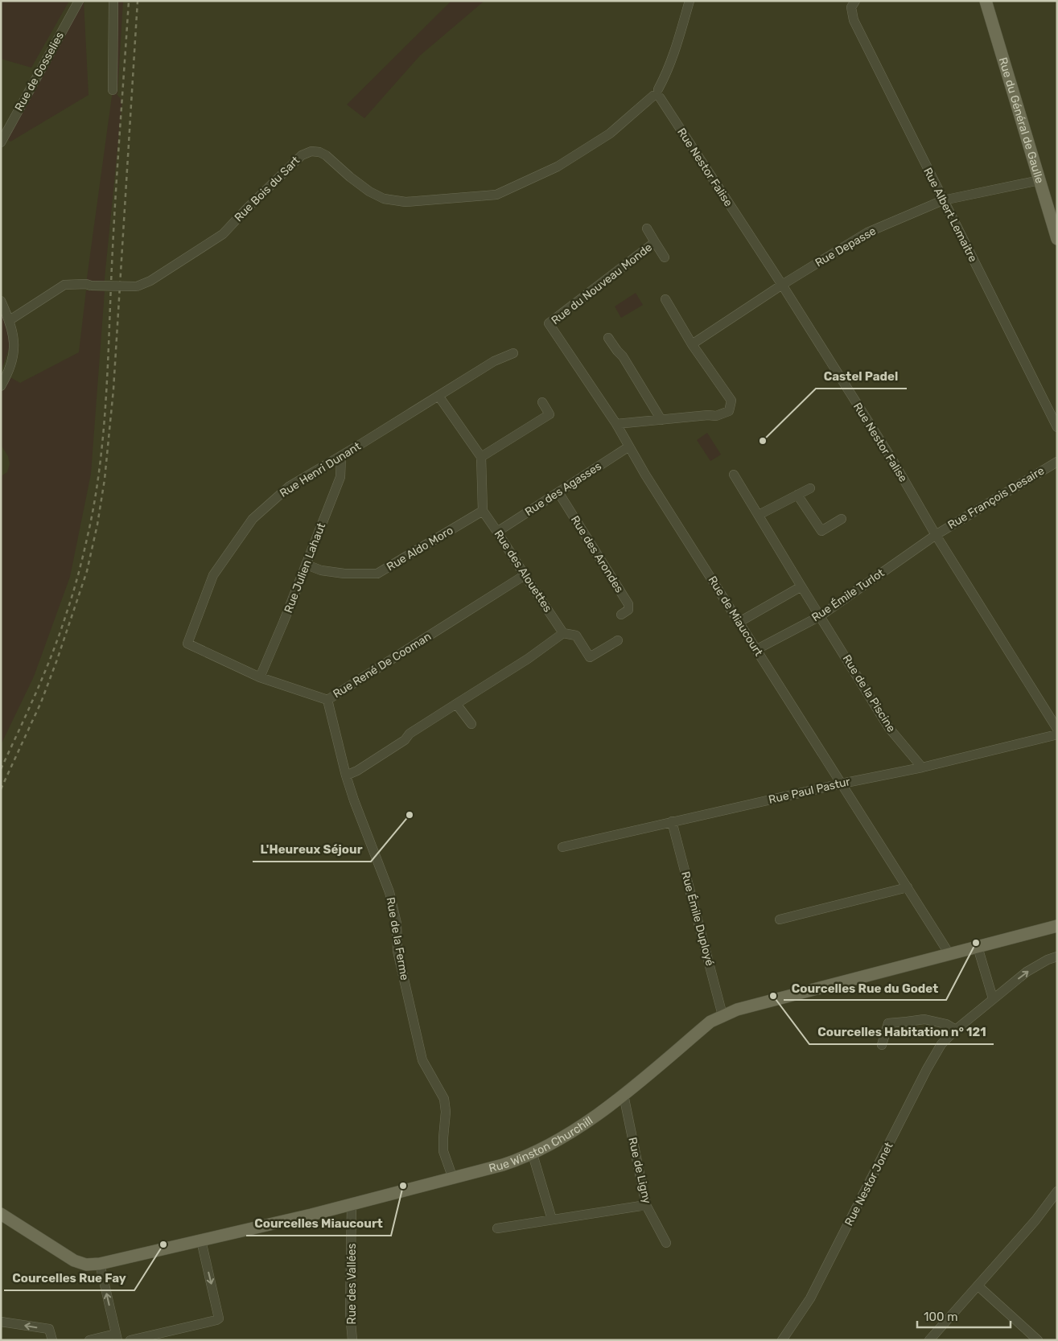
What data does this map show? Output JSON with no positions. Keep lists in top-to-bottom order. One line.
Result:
{"streets":{"main road":["Rue du Général de Gaulle","Rue Winston Churchill"],"street":["Rue de Gosselies","Rue Nestor Falise","Rue Bois du Sart","Rue Albert Lemaitre","Rue Depasse","Rue du Nouveau Monde","Rue Henri Dunant","Rue des Agasses","Rue François Desaire","Rue Aldo Moro","Rue des Arondes","Rue Julien Lahaut","Rue des Alouettes","Rue Émile Turlot","Rue de Miaucourt","Rue René De Cooman","Rue de la Piscine","Rue Paul Pastur","Rue Émile Duployé","Rue de la Ferme","Rue de Ligny","Rue Nestor Jonet","Rue des Vallées"]},"crossings":[["Rue du Général de Gaulle","Rue Depasse"],["Rue Nestor Falise","Rue Bois du Sart"],["Rue Nestor Falise","Rue Depasse"],["Rue Nestor Falise","Rue François Desaire"],["Rue Nestor Falise","Rue Émile Turlot"],["Rue Albert Lemaitre","Rue Depasse"],["Rue du Nouveau Monde","Rue de Miaucourt"],["Rue Henri Dunant","Rue Julien Lahaut"],["Rue Henri Dunant","Rue René De Cooman"],["Rue des Agasses","Rue des Arondes"],["Rue des Agasses","Rue des Alouettes"],["Rue des Agasses","Rue de Miaucourt"],["Rue François Desaire","Rue Émile Turlot"],["Rue Aldo Moro","Rue Julien Lahaut"],["Rue Aldo Moro","Rue des Alouettes"],["Rue Julien Lahaut","Rue René De Cooman"],["Rue des Alouettes","Rue René De Cooman"],["Rue Émile Turlot","Rue de Miaucourt"],["Rue Émile Turlot","Rue de la Piscine"],["Rue de Miaucourt","Rue Paul Pastur"],["Rue de Miaucourt","Rue Winston Churchill"],["Rue René De Cooman","Rue de la Ferme"],["Rue de la Piscine","Rue Paul Pastur"],["Rue Paul Pastur","Rue Émile Duployé"],["Rue Émile Duployé","Rue Winston Churchill"],["Rue de la Ferme","Rue Winston Churchill"],["Rue Winston Churchill","Rue de Ligny"],["Rue Winston Churchill","Rue des Vallées"]],"places":["Castel Padel","L'Heureux Séjour","Courcelles Rue du Godet","Courcelles Habitation n° 121","Courcelles Miaucourt","Courcelles Rue Fay"],"scale_bar":"100 m"}
